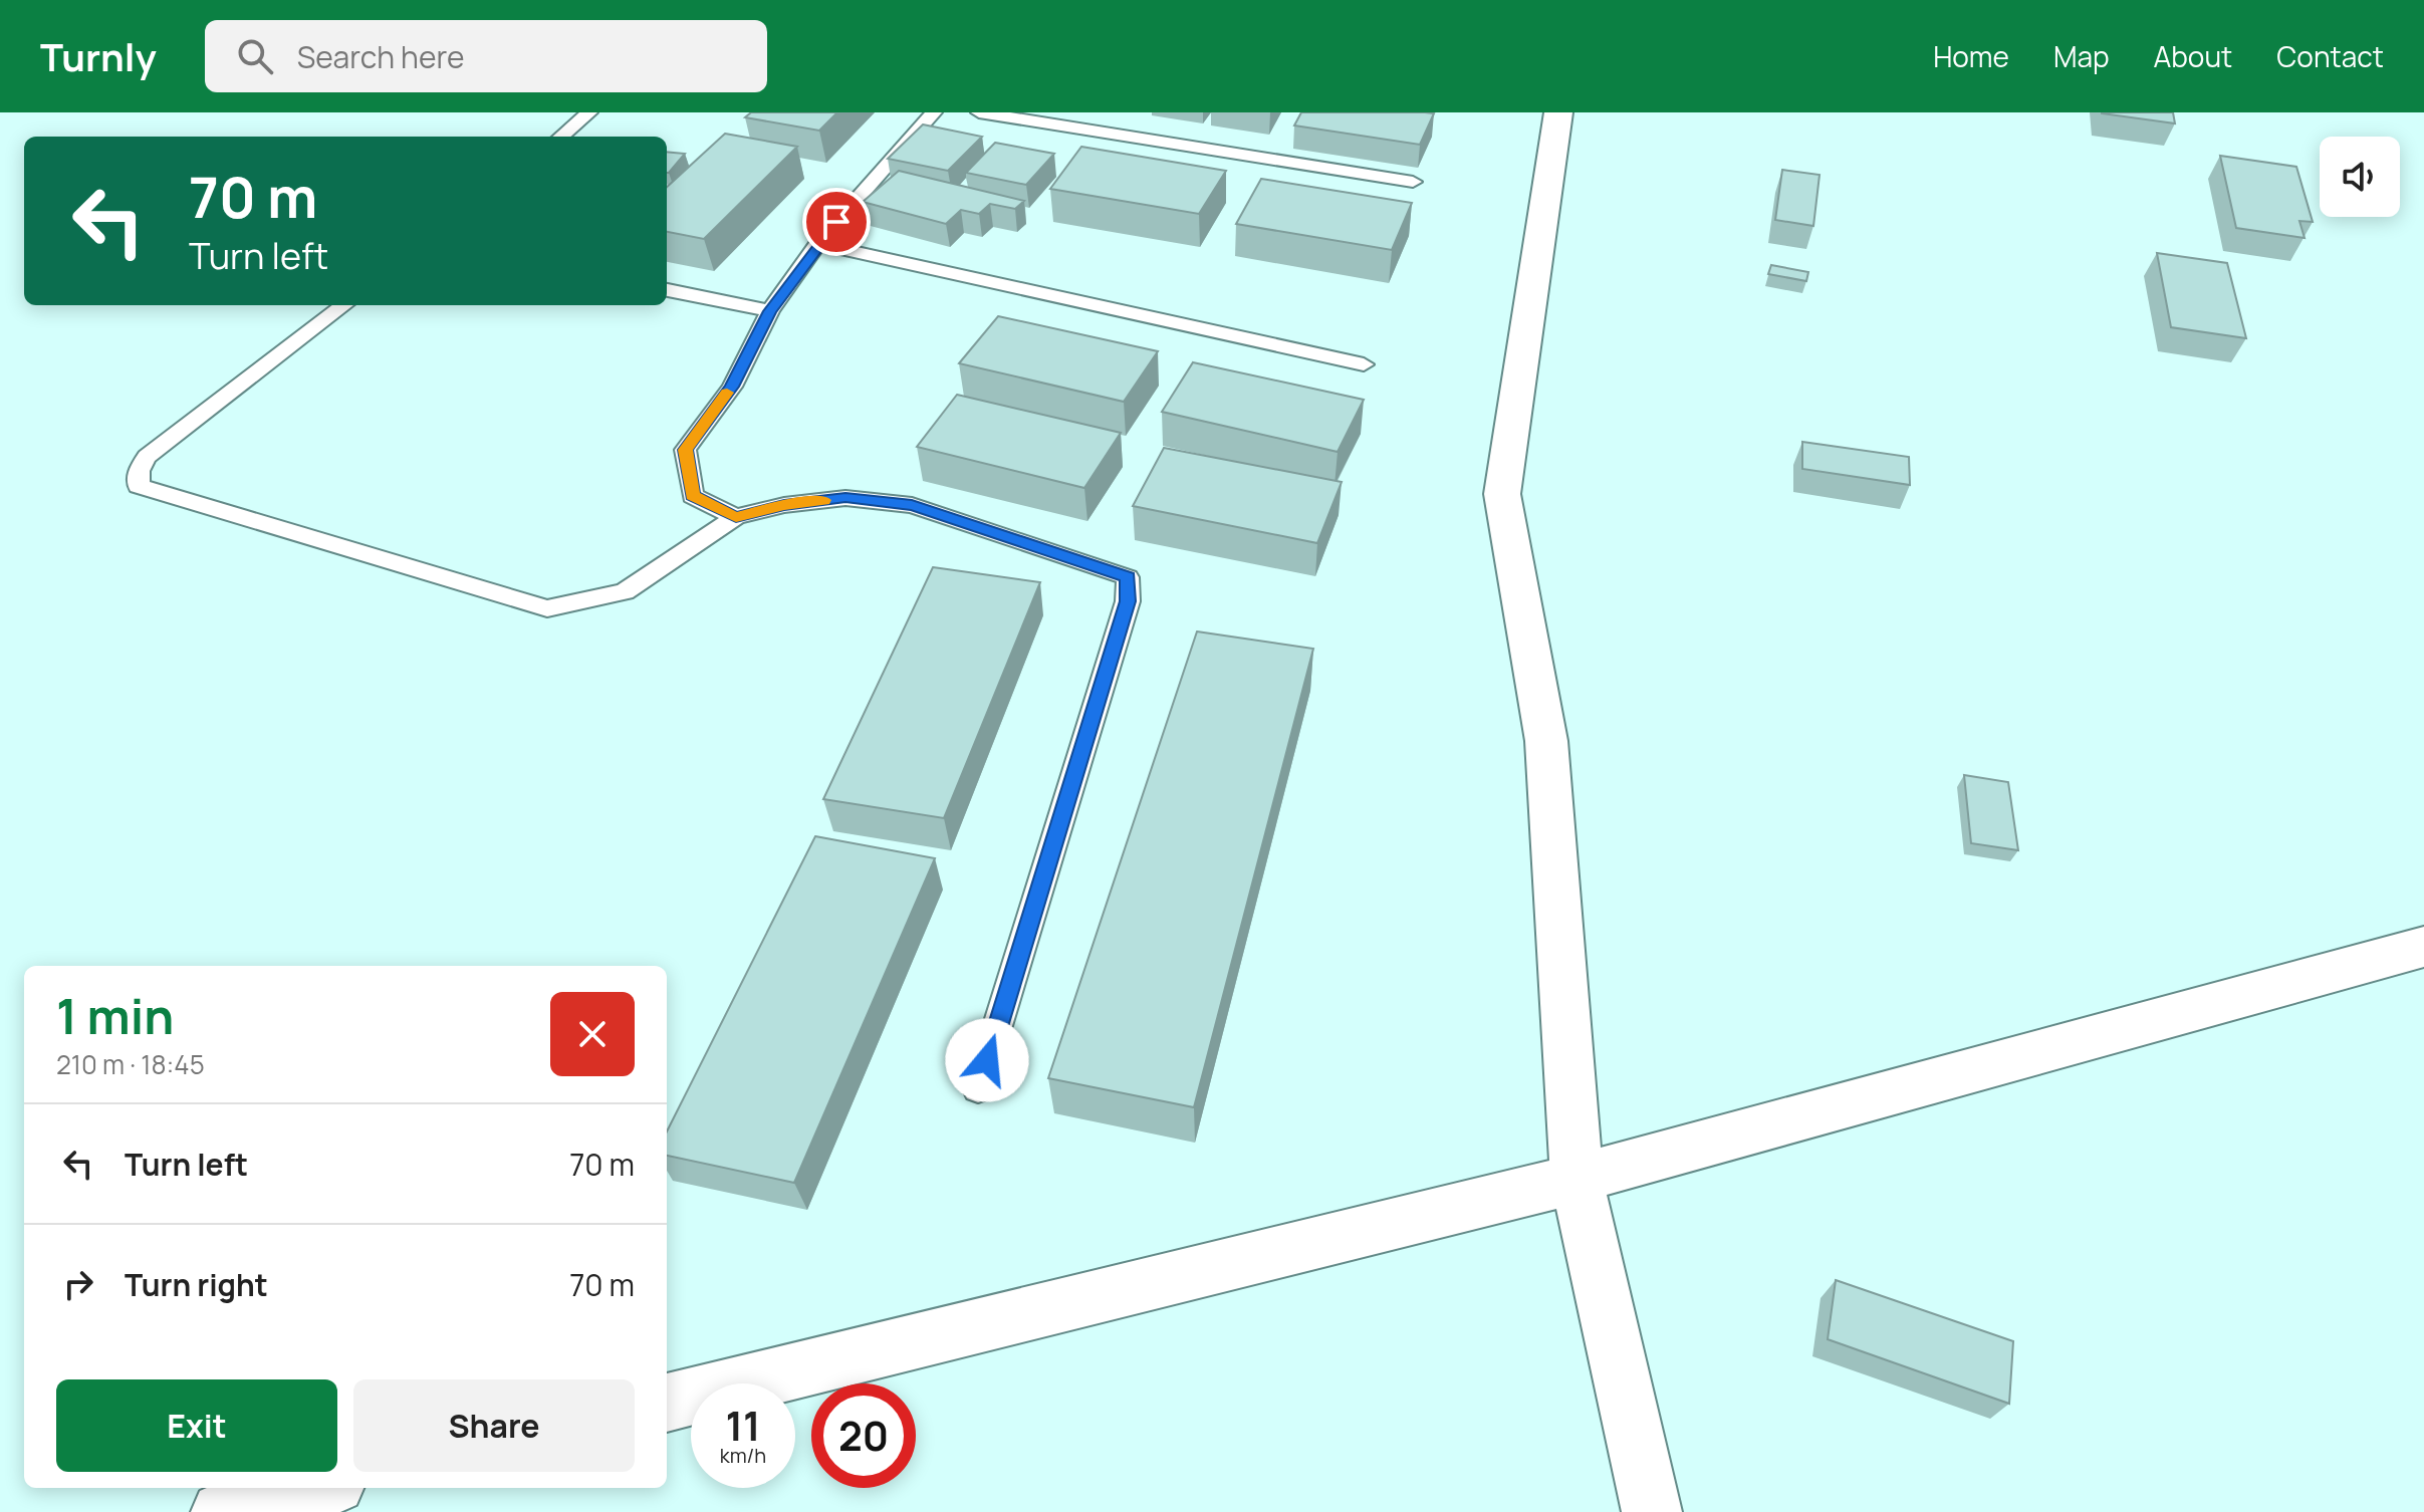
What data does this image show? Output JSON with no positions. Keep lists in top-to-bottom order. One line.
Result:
{"page":{"header":"Turnly","search":"Search here","nav":["Home","Map","About","Contact"],"turn":["70 m","Turn left"],"heading":["1 min","210 m · 18:45"],"list":[{"name":"Turn left","value":"70 m"},{"name":"Turn right","value":"70 m"}],"buttons":["Exit","Share"],"speed":"11 km/h","limit":"20"}}
